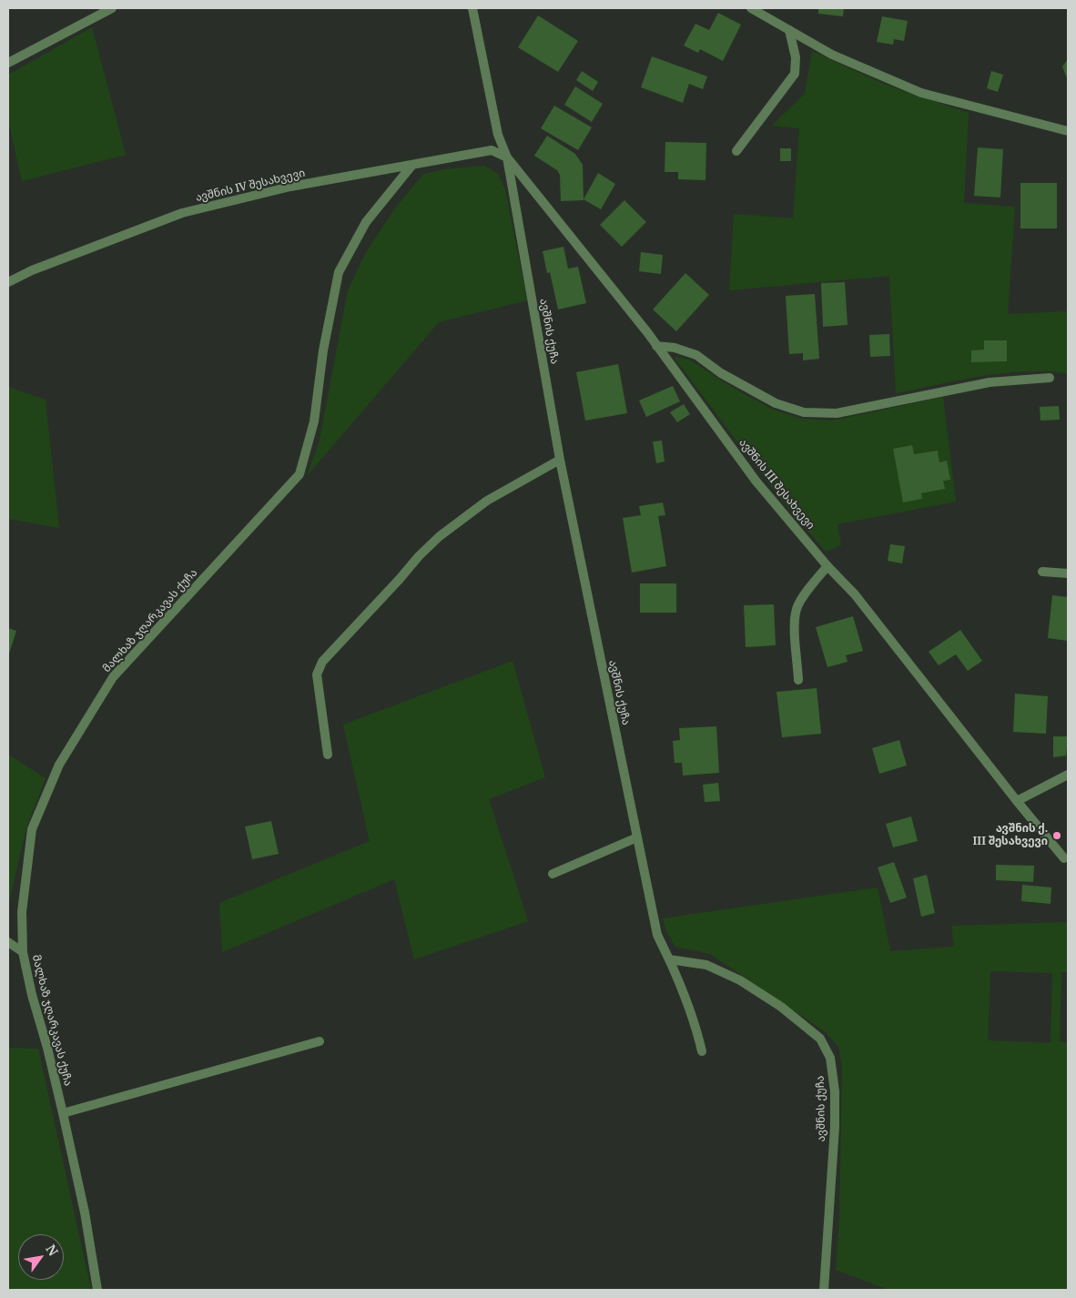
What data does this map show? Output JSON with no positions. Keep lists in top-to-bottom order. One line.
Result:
{"streets":{"street":["ავშნის IV შესახვევი","ავშნის ქუჩა","ავშნის III შესახვევი","მალხაზ ჯღარკავას ქუჩა"]},"crossings":[["ავშნის IV შესახვევი","ავშნის ქუჩა"],["ავშნის IV შესახვევი","ავშნის III შესახვევი"],["ავშნის IV შესახვევი","მალხაზ ჯღარკავას ქუჩა"],["ავშნის ქუჩა","ავშნის III შესახვევი"]],"places":["ავშნის ქ. III შესახვევი"],"north":"top right"}
